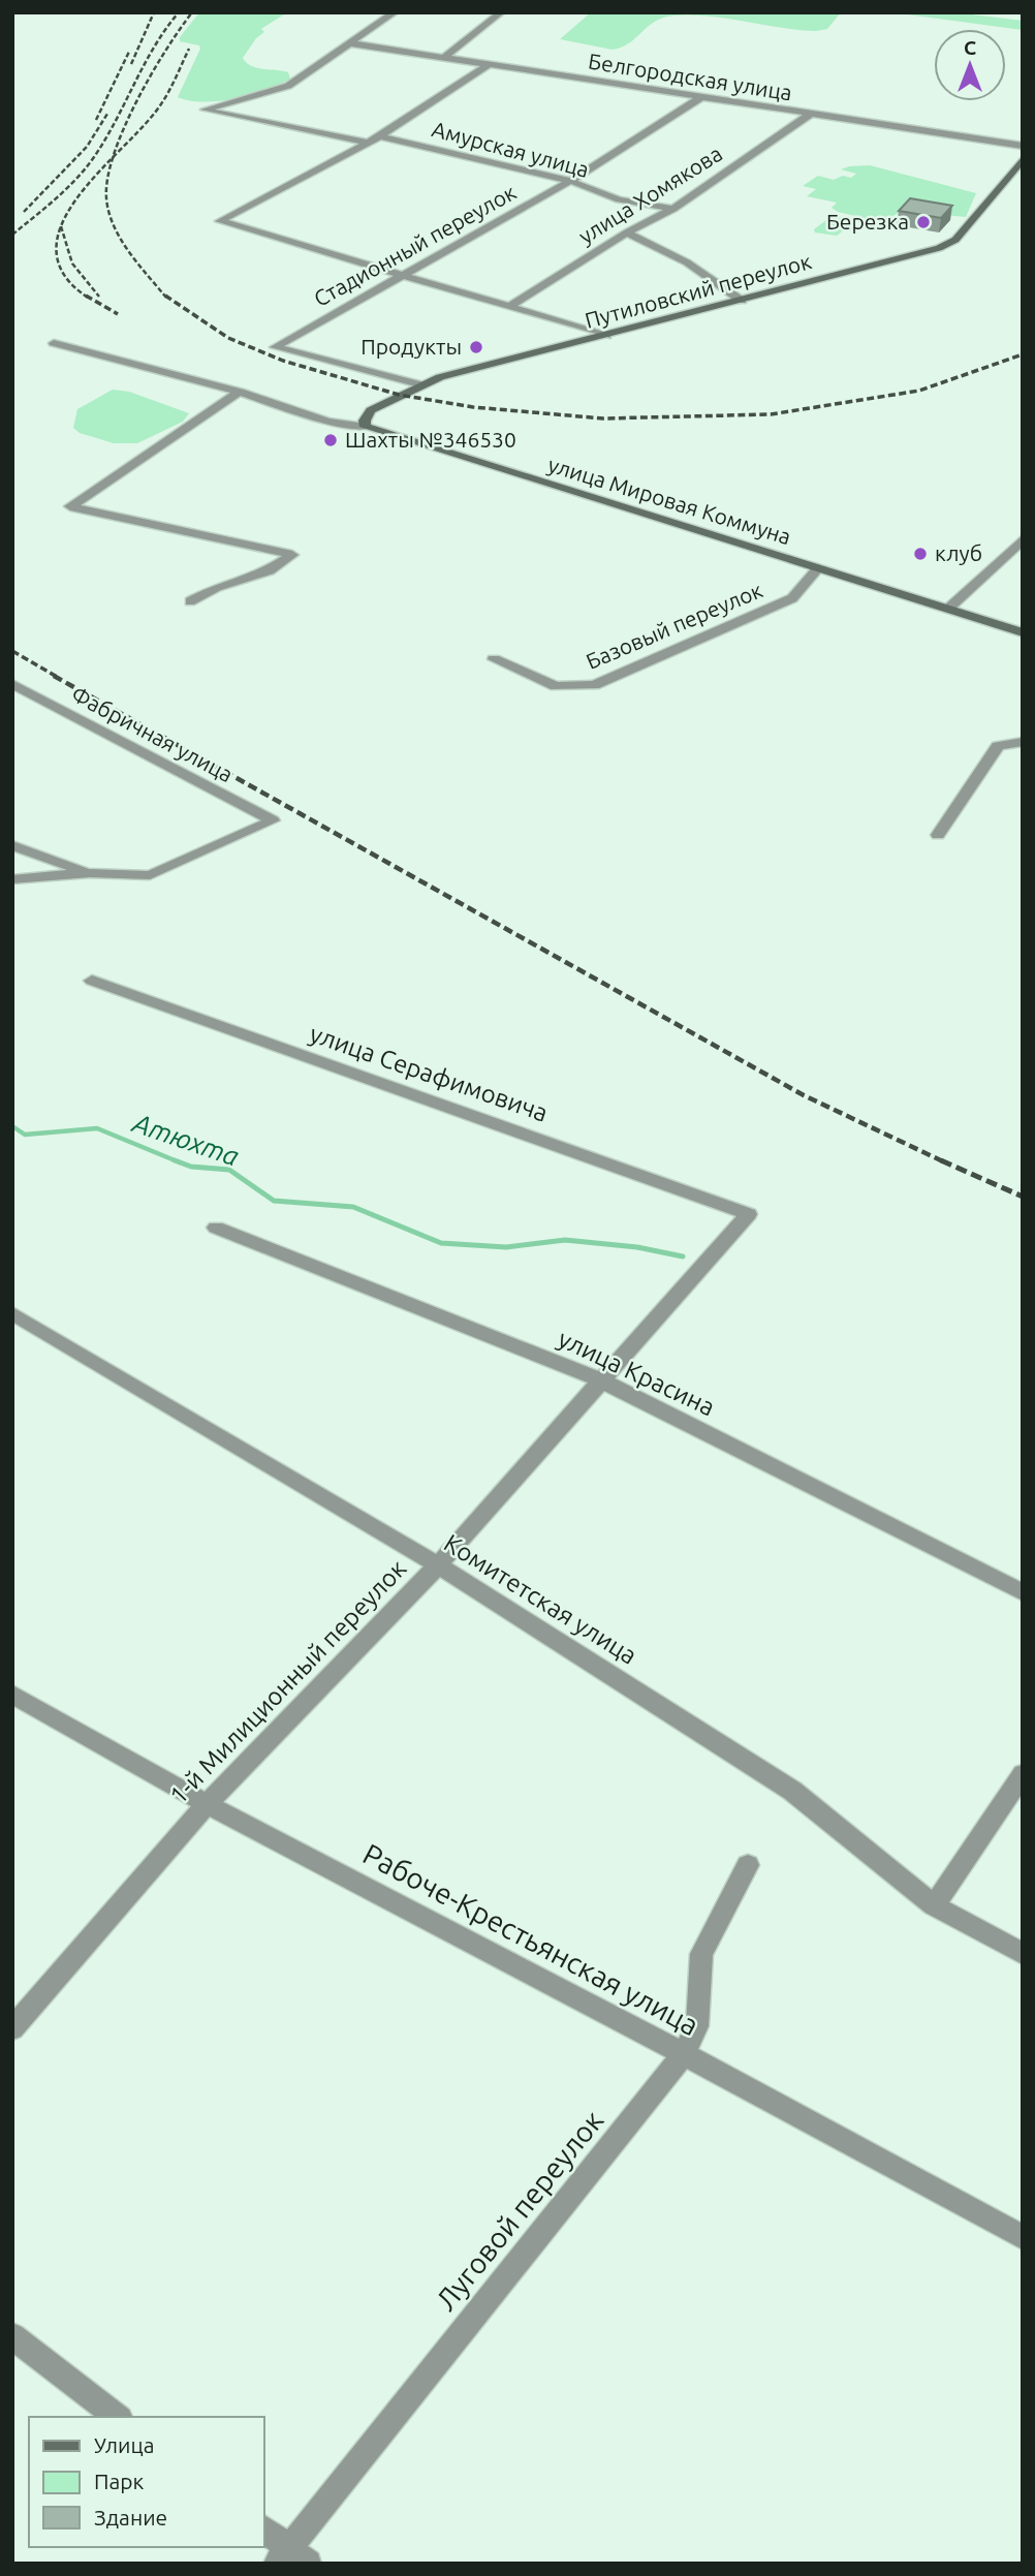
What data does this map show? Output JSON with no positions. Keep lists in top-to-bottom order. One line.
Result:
{"streets":{"main road":["Путиловский переулок","улица Мировая Коммуна"],"street":["Белгородская улица","Амурская улица","улица Хомякова","Стадионный переулок","Базовый переулок","Фабричная улица","улица Серафимовича","улица Красина","Комитетская улица","1-й Милиционный переулок","Рабоче-Крестьянская улица","Луговой переулок"]},"crossings":[["Белгородская улица","улица Хомякова"],["Белгородская улица","Стадионный переулок"],["Амурская улица","улица Хомякова"],["Амурская улица","Стадионный переулок"],["Стадионный переулок","Путиловский переулок"],["Путиловский переулок","улица Мировая Коммуна"],["улица Мировая Коммуна","Базовый переулок"],["улица Серафимовича","1-й Милиционный переулок"],["улица Красина","1-й Милиционный переулок"],["Комитетская улица","1-й Милиционный переулок"],["1-й Милиционный переулок","Рабоче-Крестьянская улица"],["Рабоче-Крестьянская улица","Луговой переулок"]],"water":["Атюхта"],"places":["Березка","Продукты","Шахты №346530","клуб"],"legend":["Улица","Парк","Здание"],"north":"top"}
